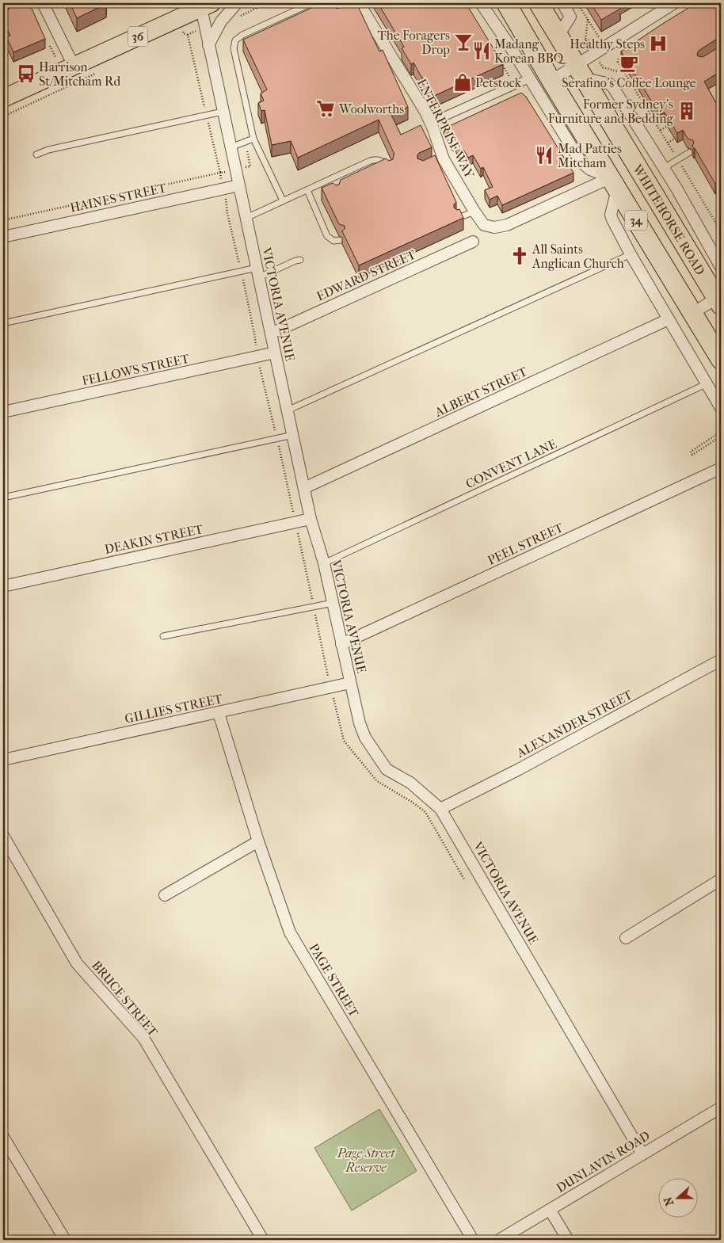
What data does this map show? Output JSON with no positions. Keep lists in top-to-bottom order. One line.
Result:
{"streets":{"highway":["WHITEHORSE ROAD","34"],"main road":["36"],"street":["ENTERPRISE WAY","HAINES STREET","EDWARD STREET","VICTORIA AVENUE","FELLOWS STREET","ALBERT STREET","DEAKIN STREET","PEEL STREET","GILLIES STREET","ALEXANDER STREET","PAGE STREET","BRUCE STREET","DUNLAVIN ROAD"],"lane":["CONVENT LANE"]},"crossings":[["36","VICTORIA AVENUE"],["ENTERPRISE WAY","34"],["HAINES STREET","VICTORIA AVENUE"],["WHITEHORSE ROAD","34"],["EDWARD STREET","VICTORIA AVENUE"],["VICTORIA AVENUE","FELLOWS STREET"],["VICTORIA AVENUE","ALBERT STREET"],["VICTORIA AVENUE","CONVENT LANE"],["VICTORIA AVENUE","DEAKIN STREET"],["VICTORIA AVENUE","PEEL STREET"],["VICTORIA AVENUE","GILLIES STREET"],["VICTORIA AVENUE","ALEXANDER STREET"],["VICTORIA AVENUE","DUNLAVIN ROAD"],["GILLIES STREET","PAGE STREET"]],"parks":["Page Street Reserve"],"places":{"bar":["The Foragers Drop"],"hospital":["Healthy Steps"],"restaurant":["Madang Korean BBQ","Mad Patties Mitcham"],"cafe":["Serafino's Coffee Lounge"],"bus stop":["Harrison St/Mitcham Rd"],"shop":["Petstock"],"supermarket":["Woolworths"],"building":["Former Sydney's Furniture and Bedding"],"church":["All Saints Anglican Church"]},"north":"left"}
